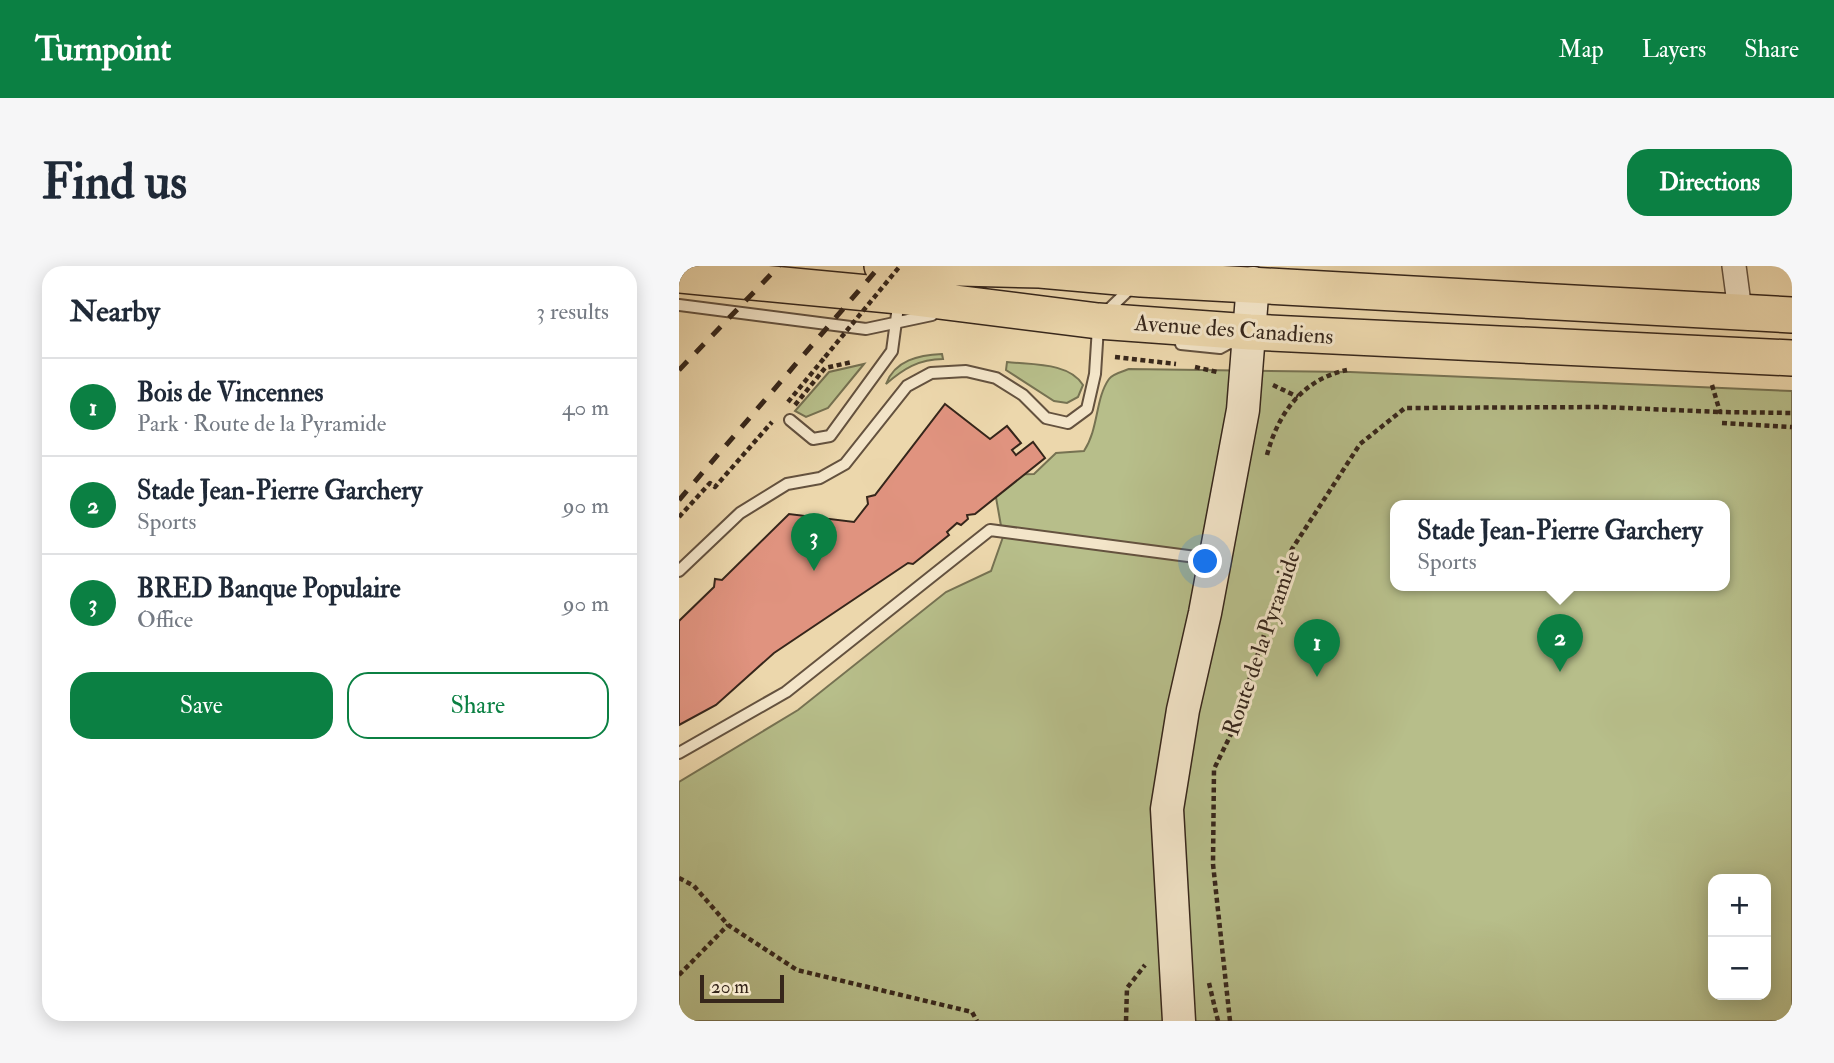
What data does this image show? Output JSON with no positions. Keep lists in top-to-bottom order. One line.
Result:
{"streets":{"main road":["Avenue des Canadiens"],"path":["Route de la Pyramide"]},"scale_bar":"20 m","page":{"header":"Turnpoint","nav":["Map","Layers","Share"],"buttons":["Directions",["Save","Share"]],"title":"Find us","heading":["Nearby","3 results"],"list":[{"mark":"1","name":"Bois de Vincennes","note":"Park · Route de la Pyramide","value":"40 m"},{"mark":"2","name":"Stade Jean-Pierre Garchery","note":"Sports","value":"90 m"},{"mark":"3","name":"BRED Banque Populaire","note":"Office","value":"90 m"}],"popup":["Stade Jean-Pierre Garchery","Sports"],"pins":["3","2","1"],"map_buttons":["+","−"],"scale":"20 m"}}
